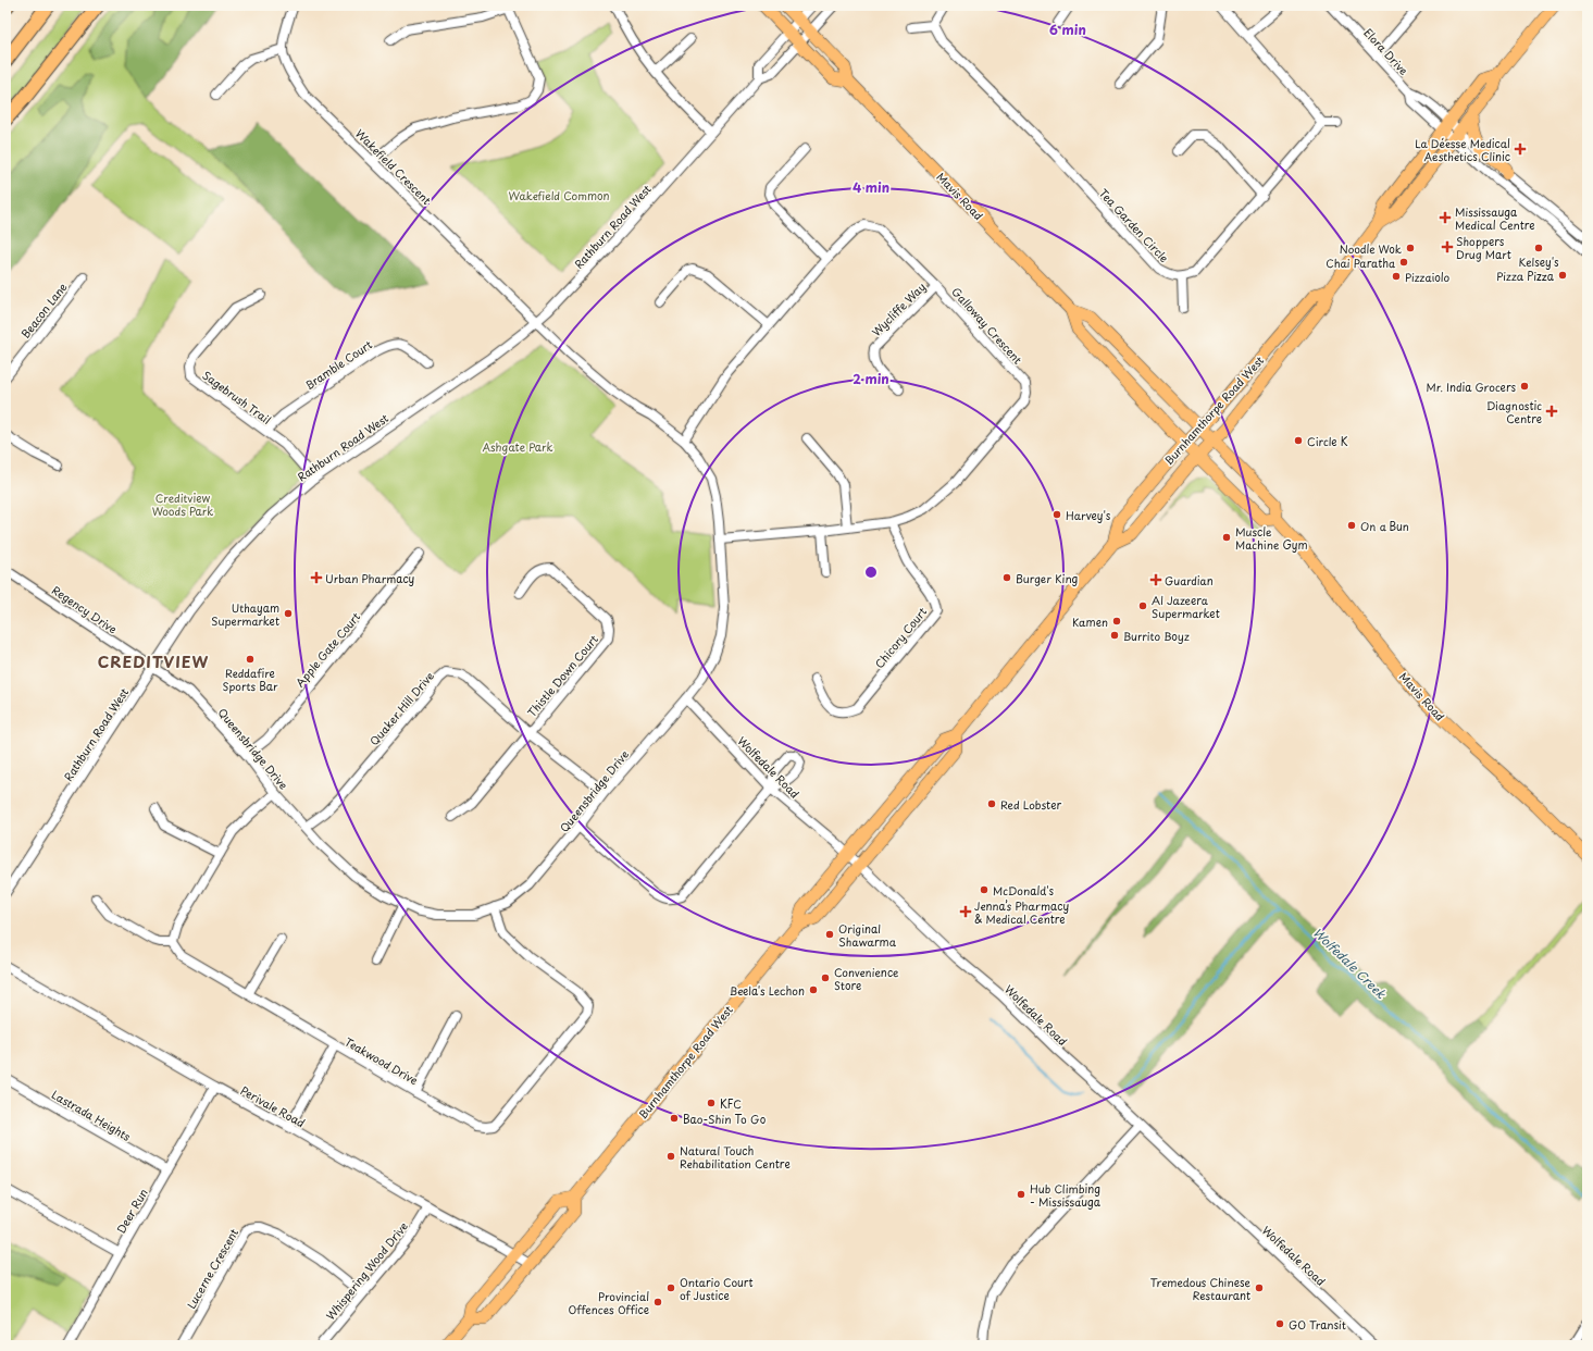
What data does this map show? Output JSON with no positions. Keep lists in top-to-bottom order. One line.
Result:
{"streets":{"main road":["Mavis Road","Burnhamthorpe Road West"],"street":["Elora Drive","Wakefield Crescent","Tea Garden Circle","Rathburn Road West","Wycliffe Way","Beacon Lane","Galloway Crescent","Bramble Court","Sagebrush Trail","Regency Drive","Chicory Court","Apple Gate Court","Thistle Down Court","Quaker Hill Drive","Queensbridge Drive","Wolfedale Road","Teakwood Drive","Perivale Road","Lastrada Heights","Deer Run","Lucerne Crescent","Whispering Wood Drive"]},"crossings":[["Elora Drive","Burnhamthorpe Road West"],["Wakefield Crescent","Rathburn Road West"],["Wakefield Crescent","Queensbridge Drive"],["Mavis Road","Rathburn Road West"],["Mavis Road","Burnhamthorpe Road West"],["Rathburn Road West","Sagebrush Trail"],["Rathburn Road West","Regency Drive"],["Rathburn Road West","Queensbridge Drive"],["Wycliffe Way","Galloway Crescent"],["Galloway Crescent","Chicory Court"],["Galloway Crescent","Queensbridge Drive"],["Bramble Court","Sagebrush Trail"],["Burnhamthorpe Road West","Wolfedale Road"],["Burnhamthorpe Road West","Perivale Road"],["Regency Drive","Queensbridge Drive"],["Apple Gate Court","Queensbridge Drive"],["Thistle Down Court","Quaker Hill Drive"],["Quaker Hill Drive","Queensbridge Drive"],["Queensbridge Drive","Wolfedale Road"],["Queensbridge Drive","Teakwood Drive"],["Perivale Road","Deer Run"],["Perivale Road","Whispering Wood Drive"],["Lastrada Heights","Deer Run"],["Lucerne Crescent","Whispering Wood Drive"]],"districts":["CREDITVIEW"],"water":["Wolfedale Creek"],"parks":["Wakefield Common","Ashgate Park","Creditview Woods Park"],"places":{"health":["La Déesse Medical Aesthetics Clinic","Mississauga Medical Centre","Shoppers Drug Mart","Diagnostic Centre","Urban Pharmacy","Guardian","Jenna’s Pharmacy & Medical Centre"],"other":["Noodle Wok","Kelsey's","Chai Paratha","Pizza Pizza","Pizzaiolo","Mr. India Grocers","Circle K","Harvey's","On a Bun","Muscle Machine Gym","Burger King","Al Jazeera Supermarket","Uthayam Supermarket","Kamen","Burrito Boyz","Reddafire Sports Bar","Red Lobster","McDonald's","Original Shawarma","Convenience Store","Beela's Lechon","KFC","Bao-Shin To Go","Natural Touch Rehabilitation Centre","Hub Climbing - Mississauga","Ontario Court of Justice","Tremedous Chinese Restaurant","Provincial Offences Office","GO Transit"]},"rings":["6 min","4 min","2 min"]}
